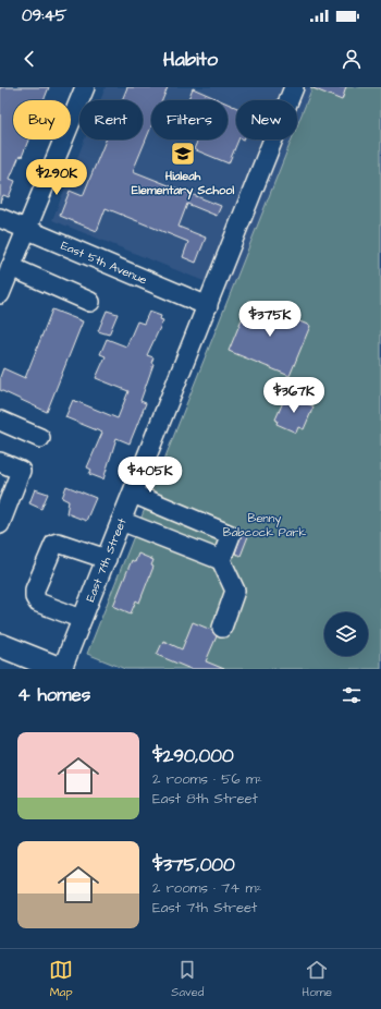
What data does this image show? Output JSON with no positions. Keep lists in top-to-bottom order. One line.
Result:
{"streets":{"street":["East 5th Avenue","East 7th Street"]},"crossings":[["East 5th Avenue","East 7th Street"]],"parks":["Benny Babcock Park"],"places":{"school or university":["Hialeah Elementary School"]},"page":{"status":"09:45","header":"Habito","chip":["Buy","Rent","Filters","New"],"price":["$290K","$375K","$367K","$405K"],"heading":"4 homes","list":[{"name":"$290,000","note":"2 rooms · 56 m² · East 8th Street"},{"name":"$375,000","note":"2 rooms · 74 m² · East 7th Street"}],"tabs":["Map","Saved","Home"]}}
